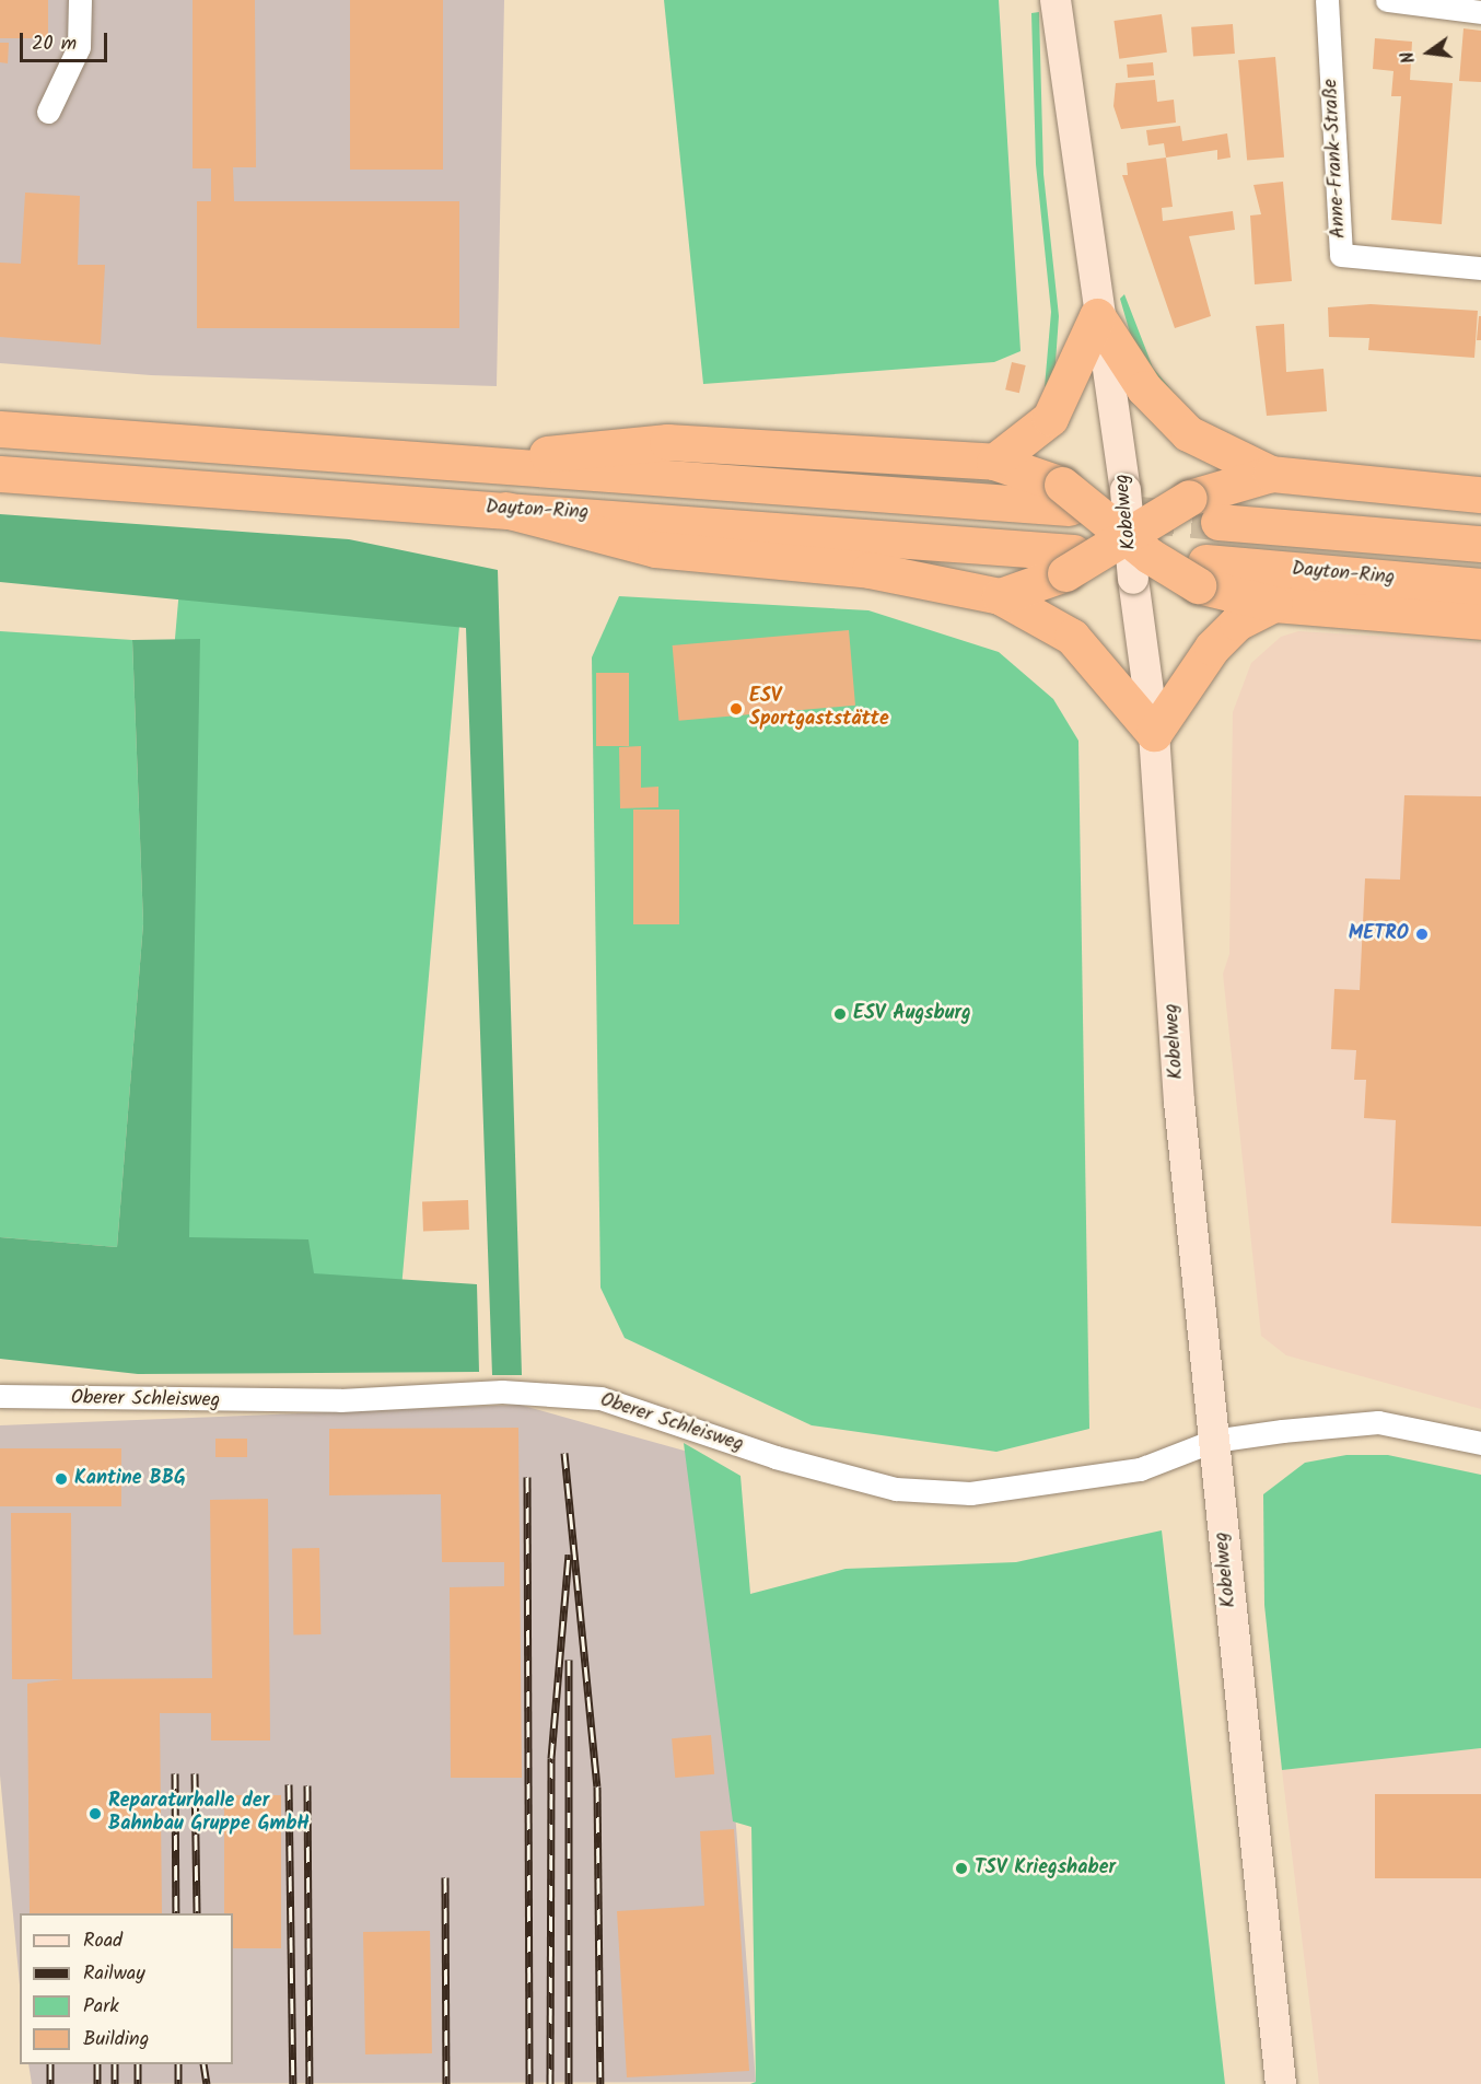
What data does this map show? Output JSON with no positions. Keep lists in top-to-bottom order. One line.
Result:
{"streets":{"highway":["Dayton-Ring"],"main road":["Kobelweg"],"street":["Anne-Frank-Straße","Oberer Schleisweg"]},"crossings":[["Kobelweg","Oberer Schleisweg"]],"places":["ESV Sportgaststätte","METRO","ESV Augsburg","Kantine BBG","Reparaturhalle der Bahnbau Gruppe GmbH","TSV Kriegshaber"],"legend":["Road","Railway","Park","Building"],"scale_bar":"20 m","north":"left"}
